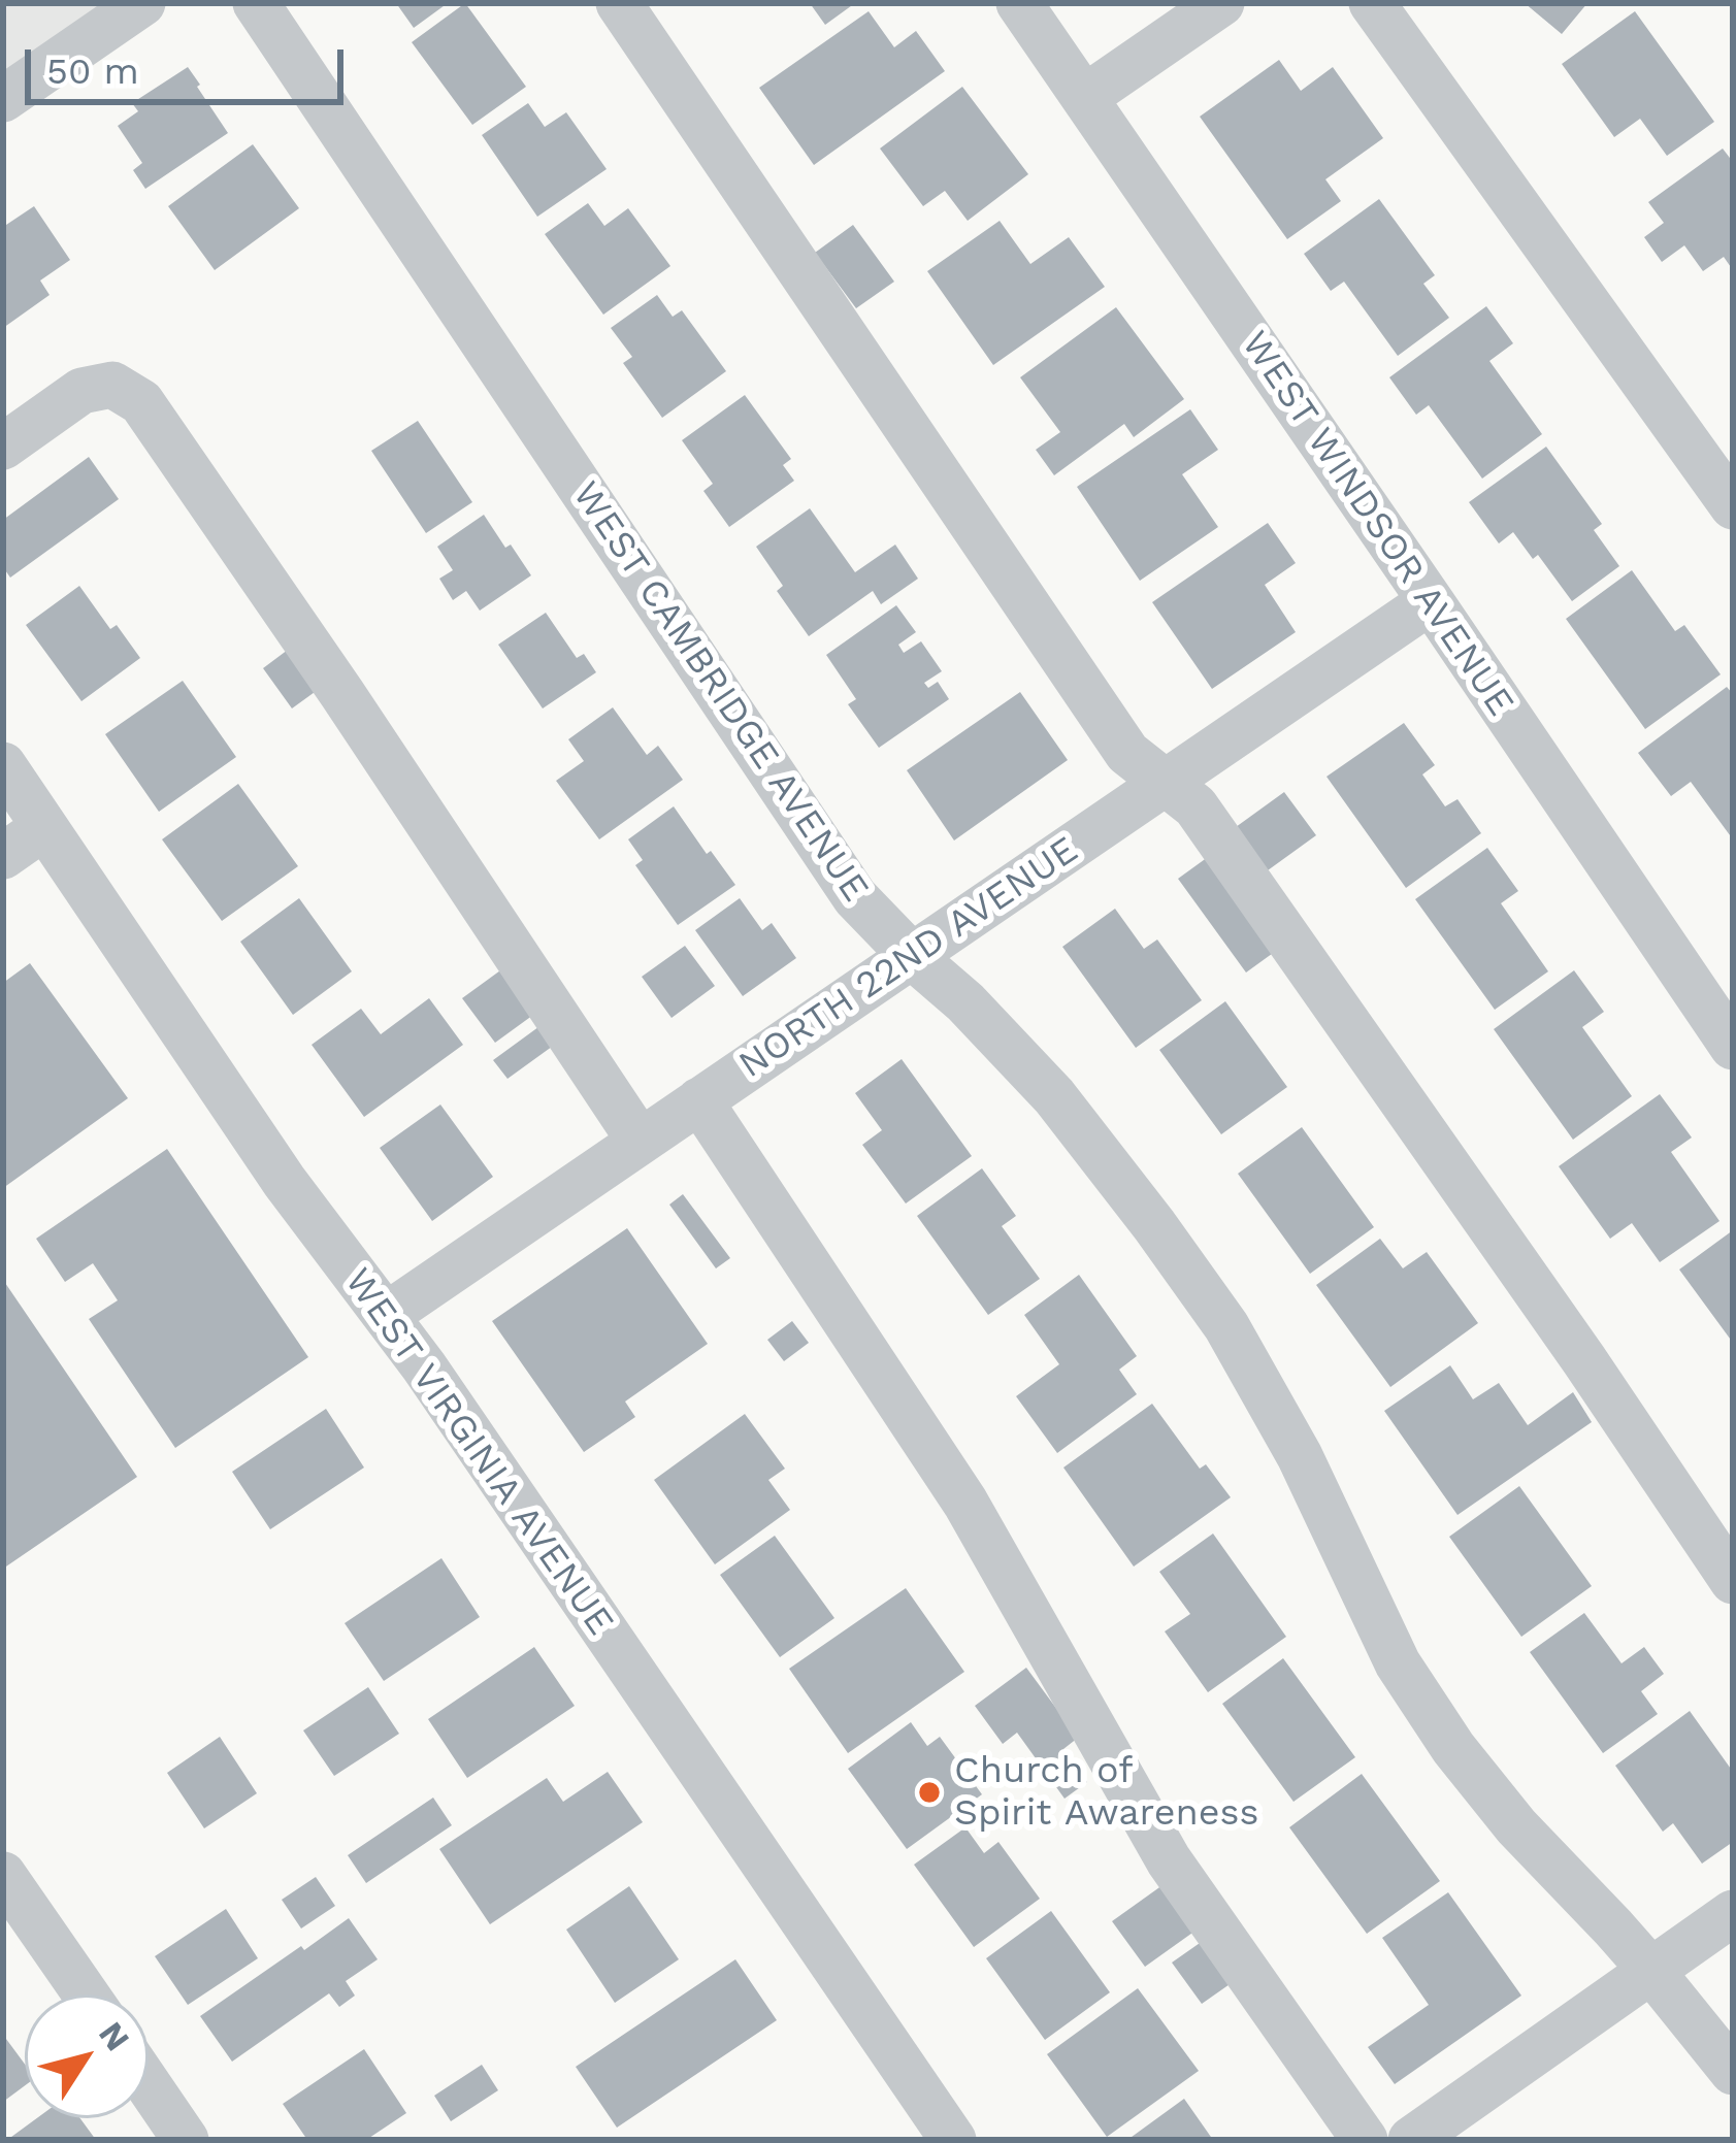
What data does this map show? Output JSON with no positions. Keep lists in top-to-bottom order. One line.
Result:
{"streets":{"street":["WEST WINDSOR AVENUE","WEST CAMBRIDGE AVENUE","NORTH 22ND AVENUE","WEST VIRGINIA AVENUE"]},"crossings":[["WEST WINDSOR AVENUE","NORTH 22ND AVENUE"],["WEST CAMBRIDGE AVENUE","NORTH 22ND AVENUE"],["NORTH 22ND AVENUE","WEST VIRGINIA AVENUE"]],"places":["Church of Spirit Awareness"],"scale_bar":"50 m","north":"top right"}
